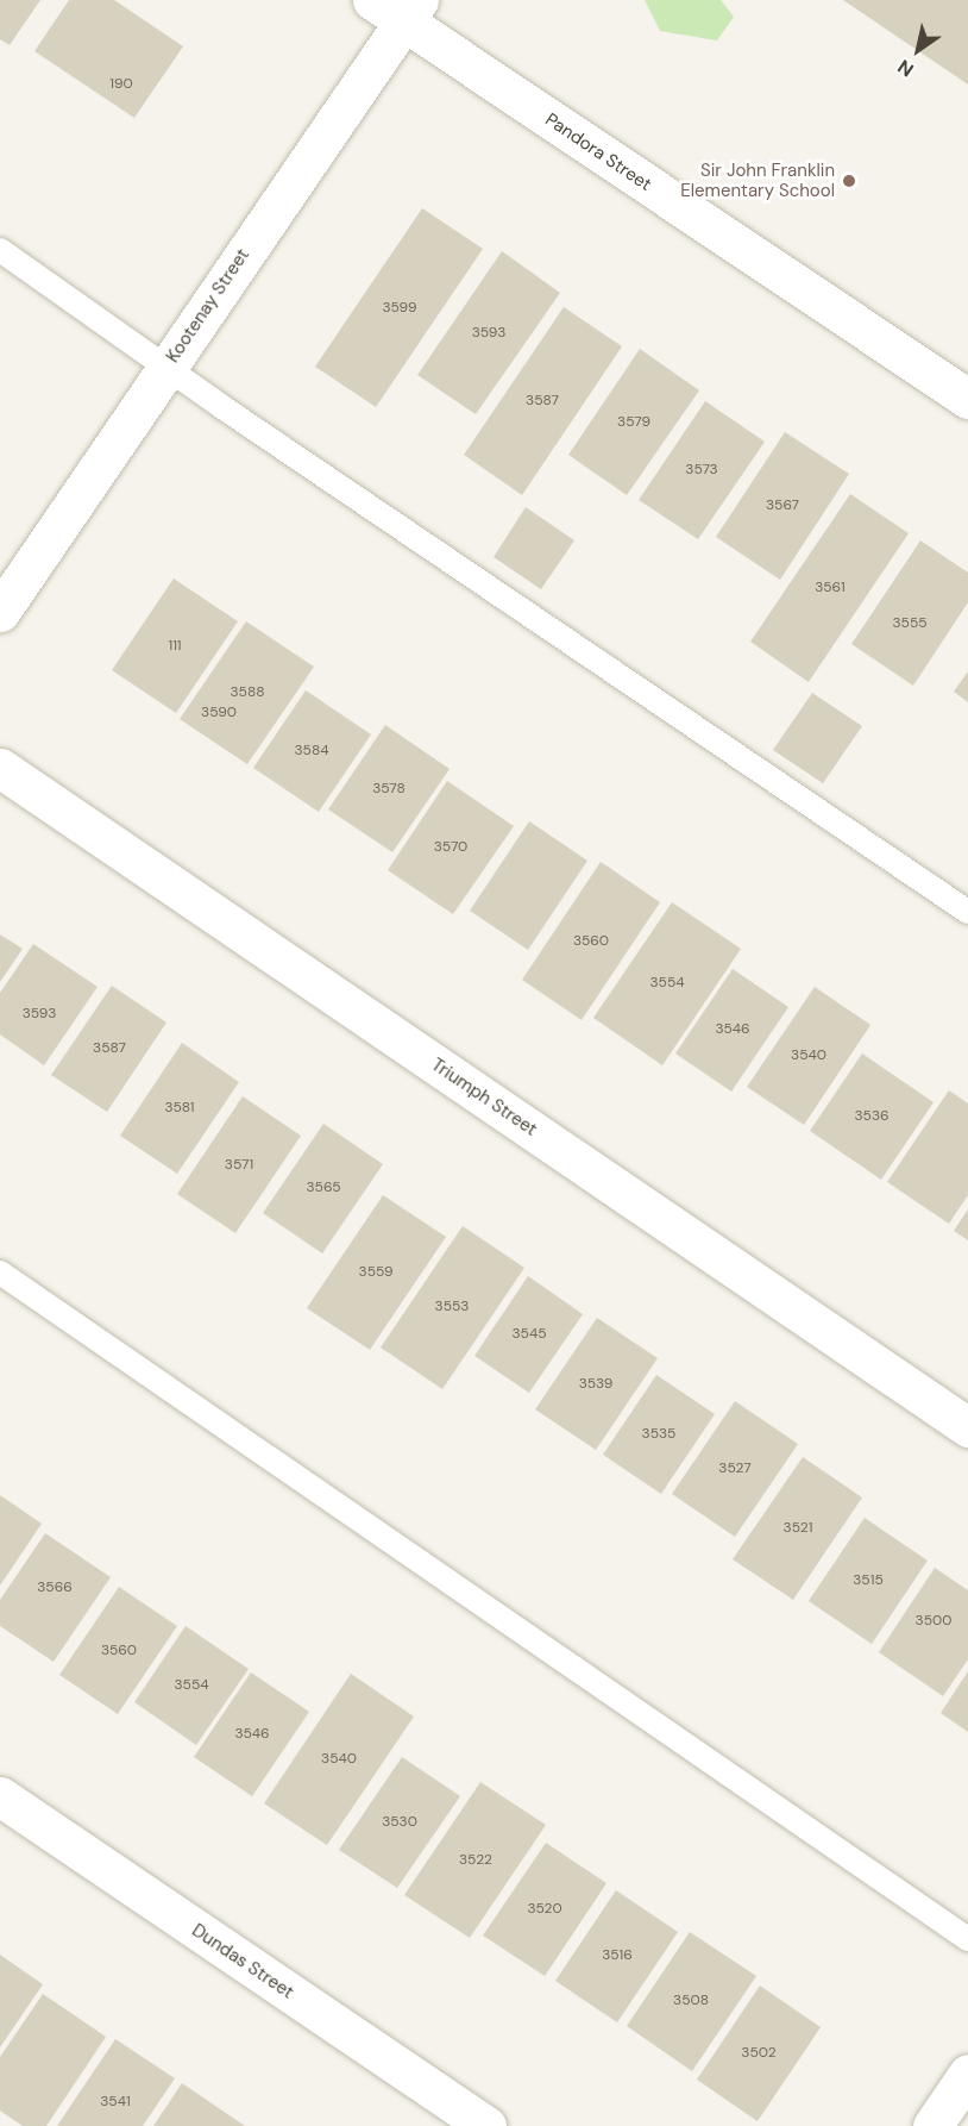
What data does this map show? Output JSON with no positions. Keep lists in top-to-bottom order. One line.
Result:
{"streets":{"street":["Pandora Street","Kootenay Street","Triumph Street","Dundas Street"]},"crossings":[["Pandora Street","Kootenay Street"]],"places":["Sir John Franklin Elementary School"],"house_numbers":["190","3599","3593","3587","3579","3573","3567","3561","3555","111","3588","3590","3584","3578","3570","3560","3554","3593","3546","3587","3540","3581","3536","3571","3565","3559","3553","3545","3539","3535","3527","3521","3515","3566","3500","3560","3554","3546","3540","3530","3522","3520","3516","3508","3502","3541"],"north":"bottom left"}
